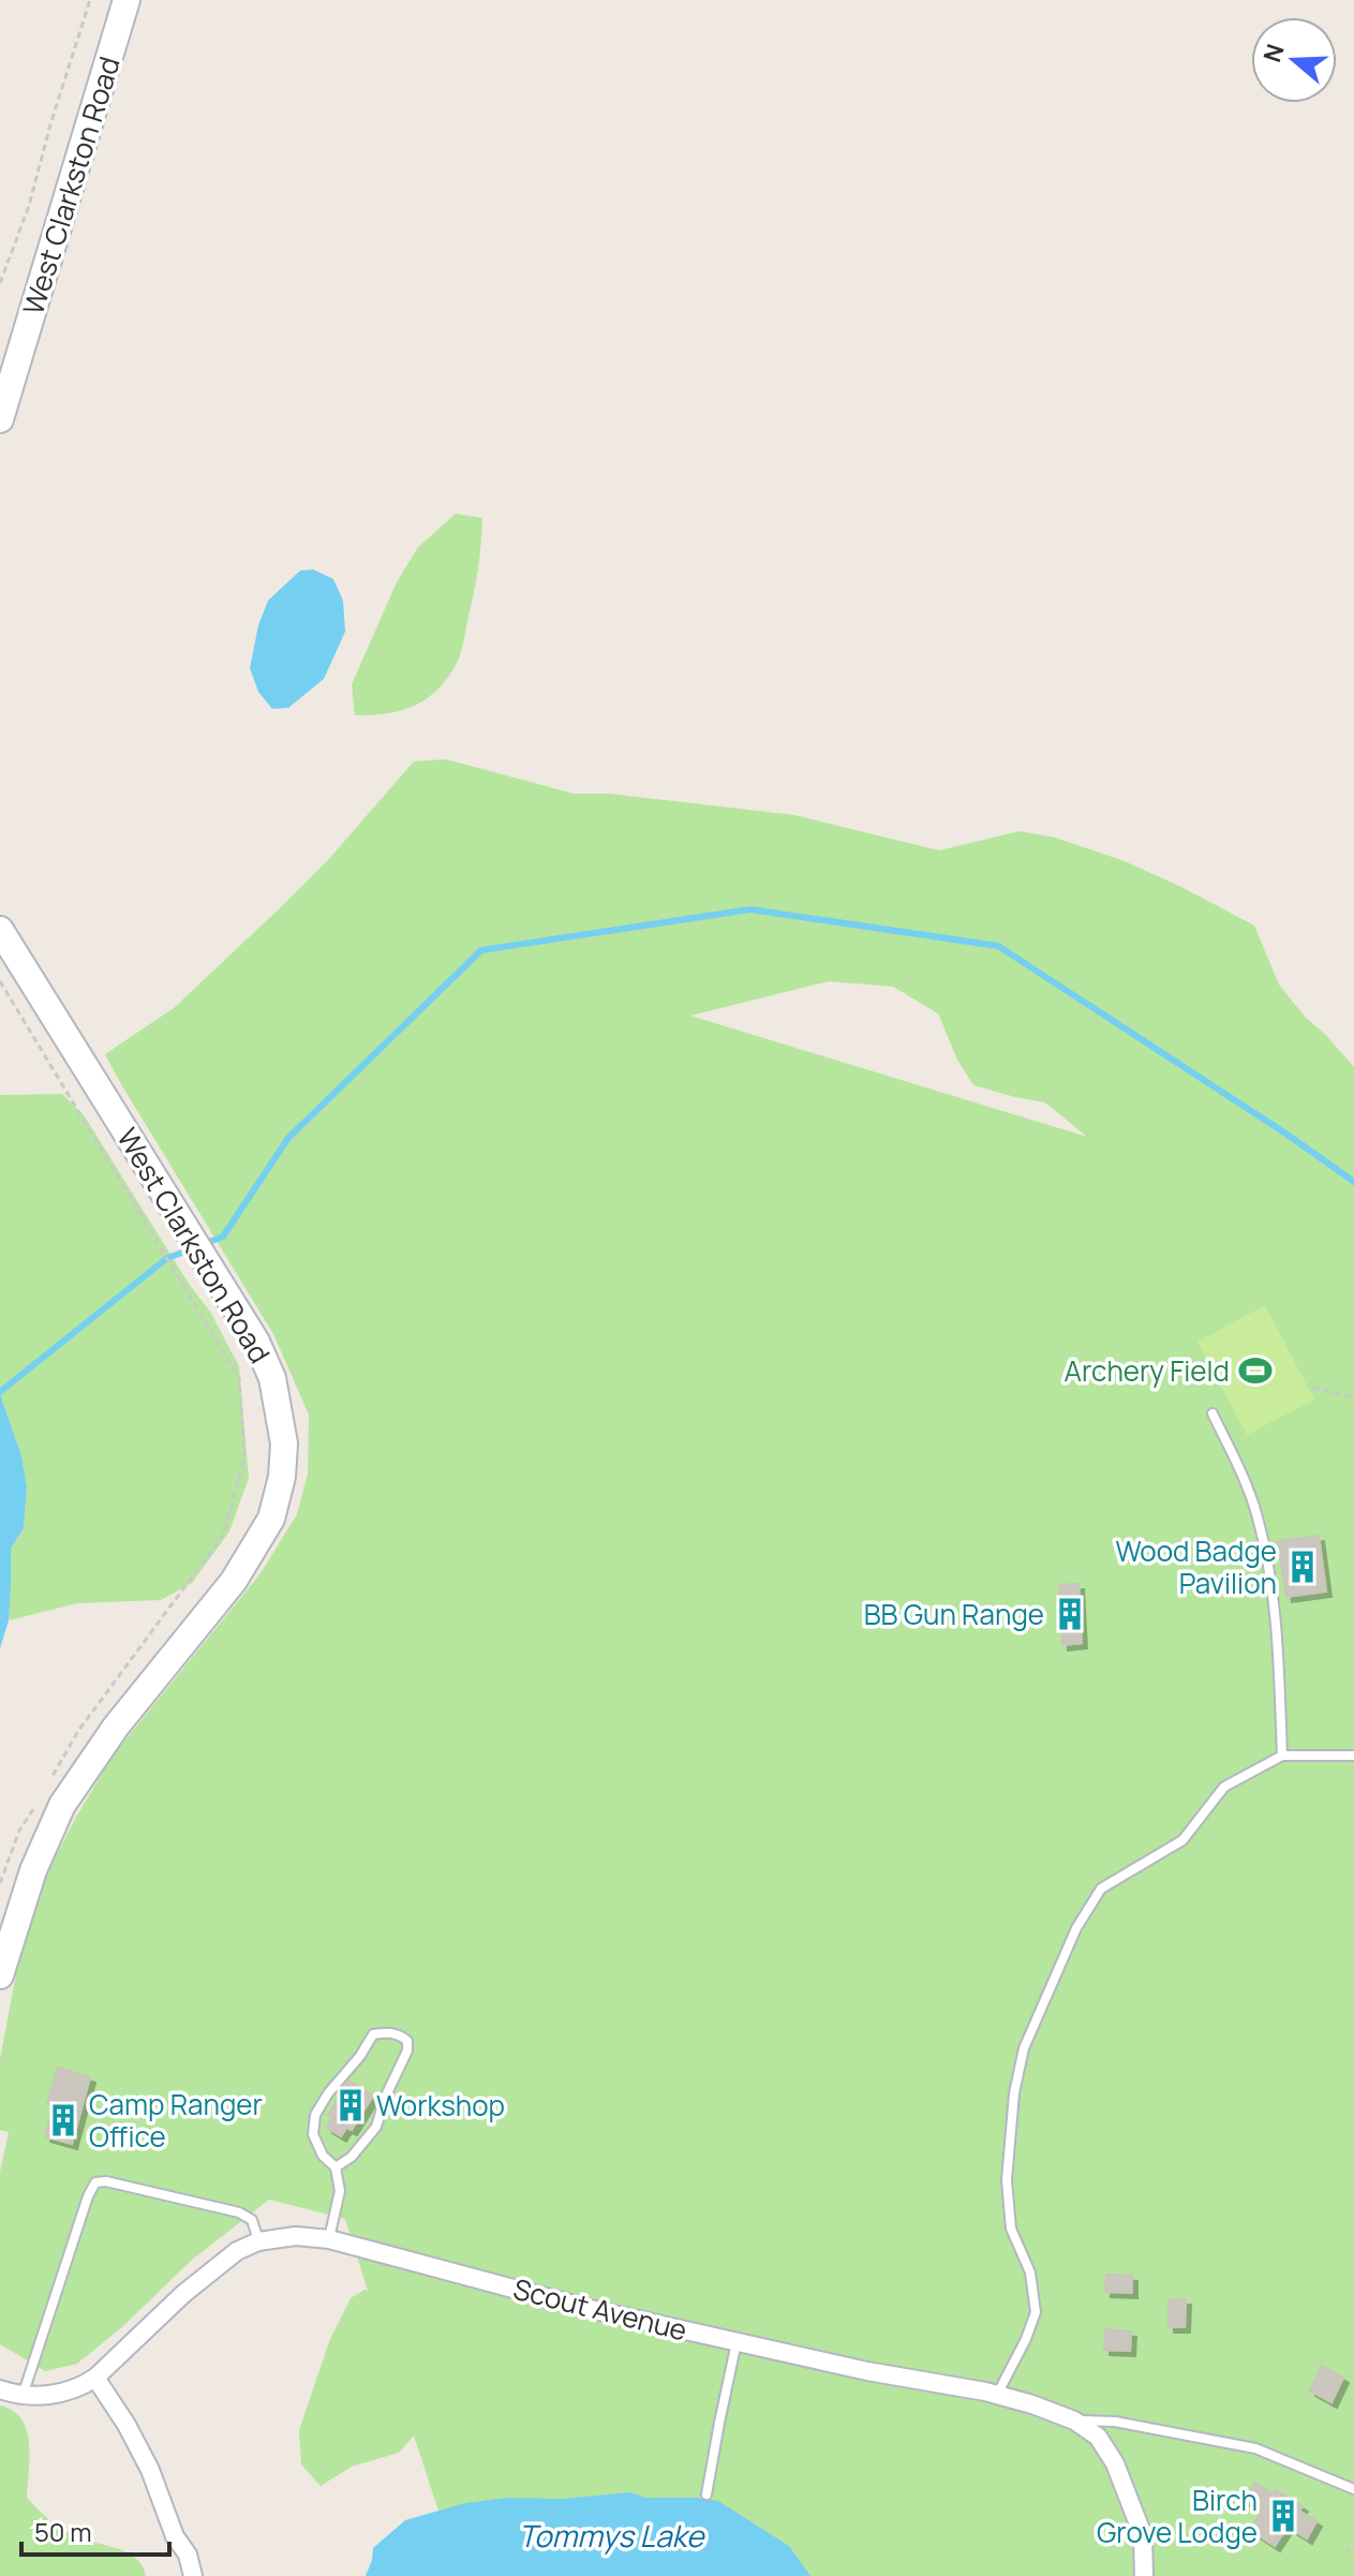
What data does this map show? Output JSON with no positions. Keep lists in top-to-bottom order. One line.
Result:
{"streets":{"main road":["West Clarkston Road"],"street":["Scout Avenue"]},"water":["Tommys Lake"],"places":{"sports":["Archery Field"],"building":["Wood Badge Pavilion","BB Gun Range","Workshop","Camp Ranger Office","Birch Grove Lodge"]},"scale_bar":"50 m","north":"left"}
